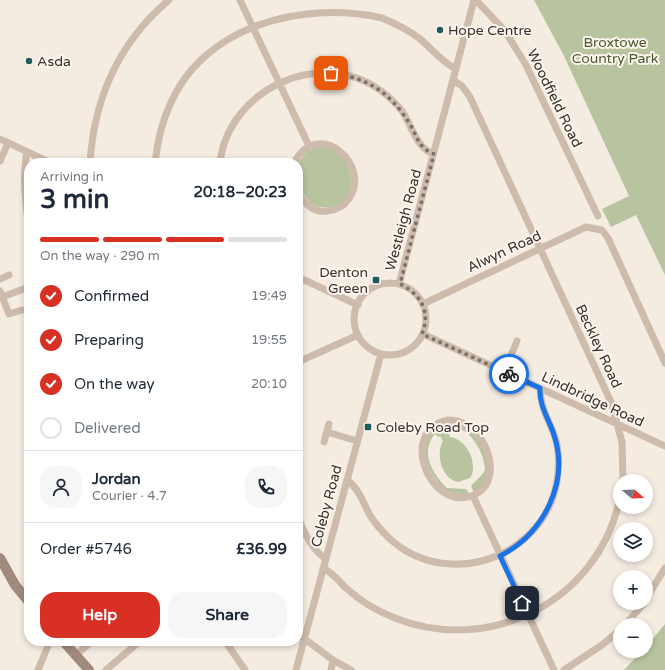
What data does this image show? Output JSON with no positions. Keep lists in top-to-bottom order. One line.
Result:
{"streets":{"street":["Woodfield Road","Westleigh Road","Alwyn Road","Beckley Road","Lindbridge Road","Coleby Road"]},"crossings":[["Woodfield Road","Westleigh Road"],["Westleigh Road","Alwyn Road"],["Westleigh Road","Beckley Road"],["Westleigh Road","Lindbridge Road"],["Westleigh Road","Coleby Road"],["Alwyn Road","Beckley Road"],["Alwyn Road","Lindbridge Road"],["Alwyn Road","Coleby Road"],["Beckley Road","Lindbridge Road"],["Lindbridge Road","Coleby Road"]],"parks":["Broxtowe Country Park"],"places":{"other":["Hope Centre","Asda"],"transit":["Denton Green","Coleby Road Top"]},"north":"right","page":{"heading":["3 min","Arriving in","20:18–20:23"],"panel":["Jordan","Courier · 4.7","Order #5746","£36.99"],"bar":"On the way · 290 m","list":[["Confirmed","19:49"],["Preparing","19:55"],["On the way","20:10"],"Delivered"],"map_buttons":["+","−"],"buttons":["Help","Share"]}}
